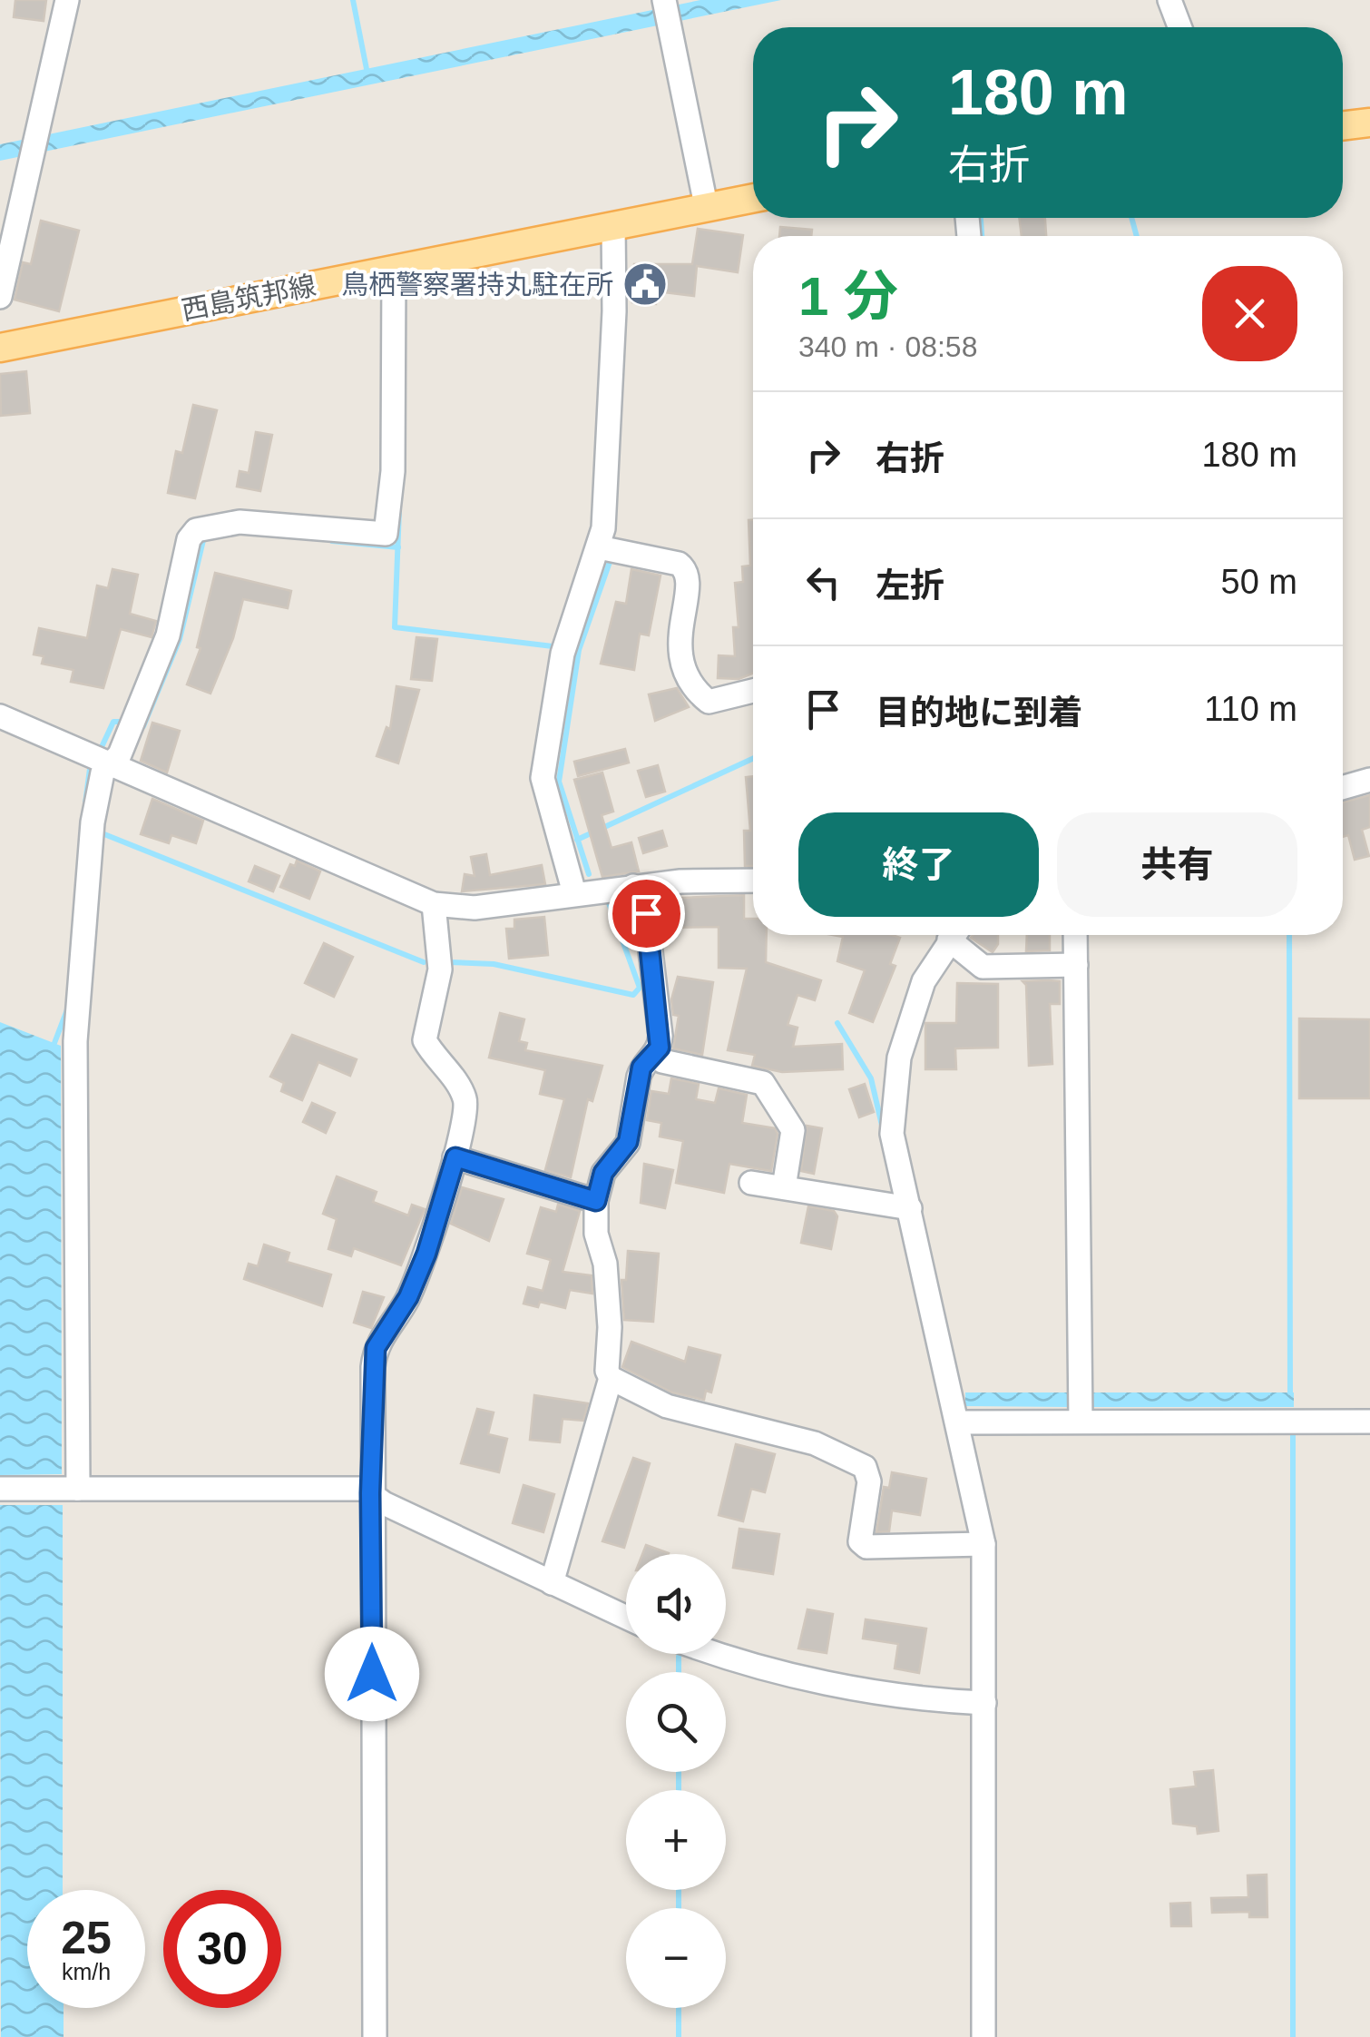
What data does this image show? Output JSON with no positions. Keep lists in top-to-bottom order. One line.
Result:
{"streets":{"main road":["西島筑邦線"]},"places":{"public building":["鳥栖警察署持丸駐在所"]},"page":{"turn":["180 m","右折"],"heading":["1 分","340 m · 08:58"],"list":[{"name":"右折","value":"180 m"},{"name":"左折","value":"50 m"},{"name":"目的地に到着","value":"110 m"}],"buttons":["終了","共有"],"map_buttons":["+","−"],"speed":"25 km/h","limit":"30"}}
